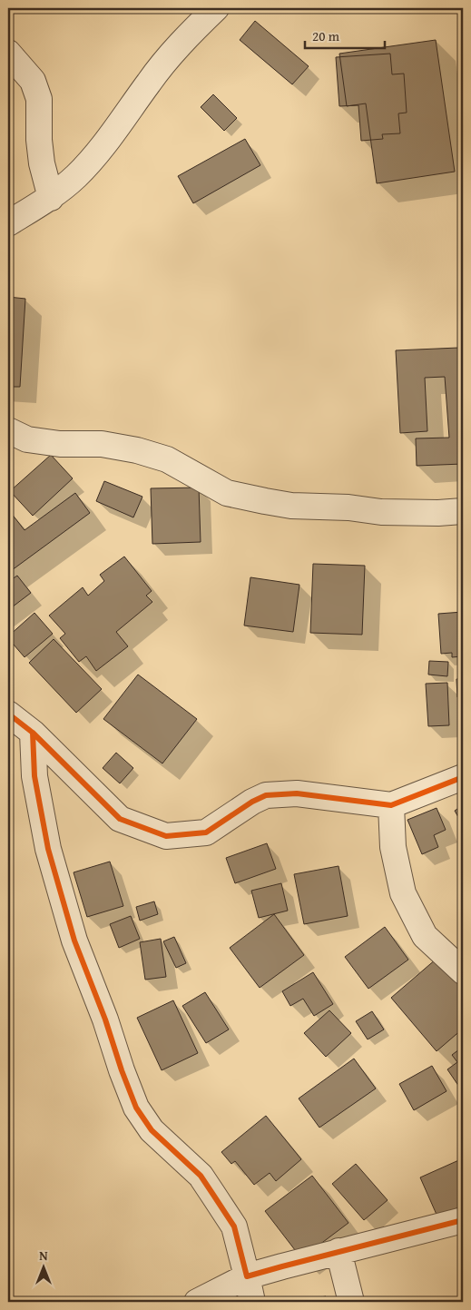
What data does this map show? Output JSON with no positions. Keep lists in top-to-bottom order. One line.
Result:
{"scale_bar":"20 m","north":"top"}
